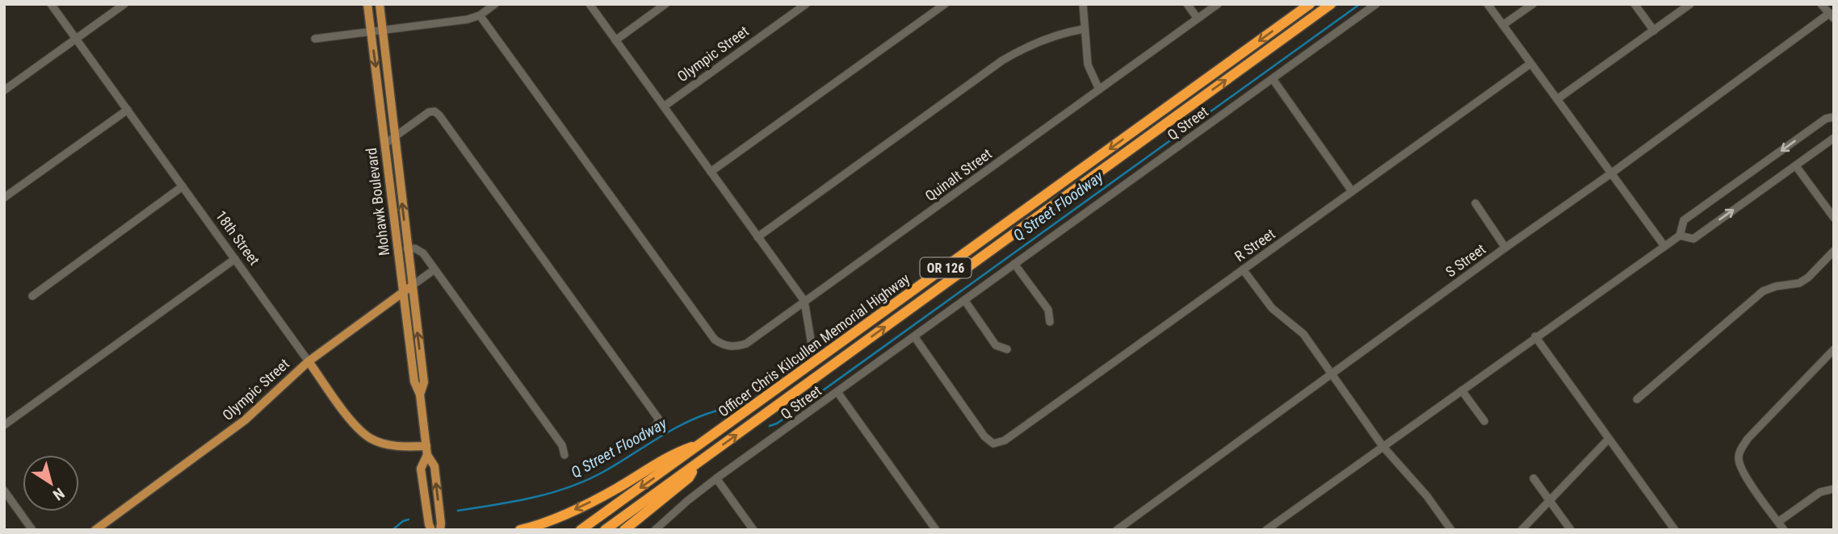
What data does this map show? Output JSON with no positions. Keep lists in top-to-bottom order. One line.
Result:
{"streets":{"highway":["OR 126","Officer Chris Kilcullen Memorial Highway"],"main road":["Olympic Street","Mohawk Boulevard","18th Street"],"street":["Q Street","Quinalt Street","R Street","S Street"]},"crossings":[["Olympic Street","Mohawk Boulevard"],["Olympic Street","18th Street"],["Q Street","R Street"],["Mohawk Boulevard","18th Street"]],"water":["Q Street Floodway"],"north":"bottom right"}
